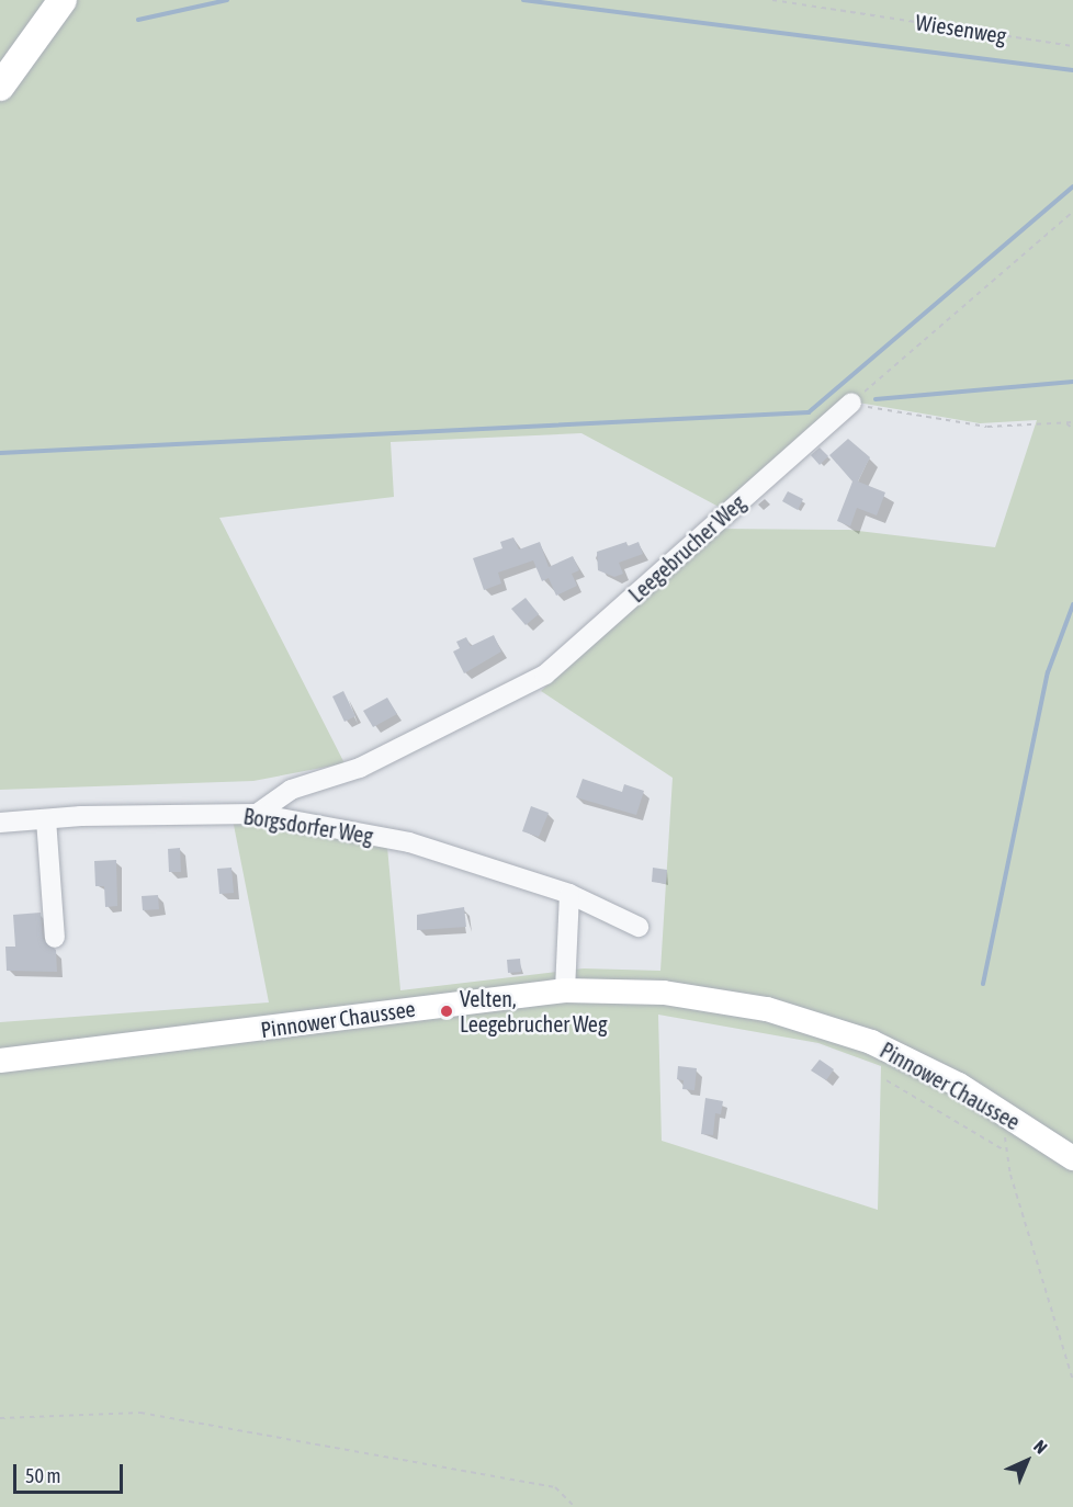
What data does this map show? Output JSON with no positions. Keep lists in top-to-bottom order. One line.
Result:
{"streets":{"main road":["Pinnower Chaussee"],"street":["Leegebrucher Weg","Borgsdorfer Weg"],"path":["Wiesenweg"]},"crossings":[["Leegebrucher Weg","Borgsdorfer Weg"]],"places":["Velten, Leegebrucher Weg"],"scale_bar":"50 m","north":"top right"}
